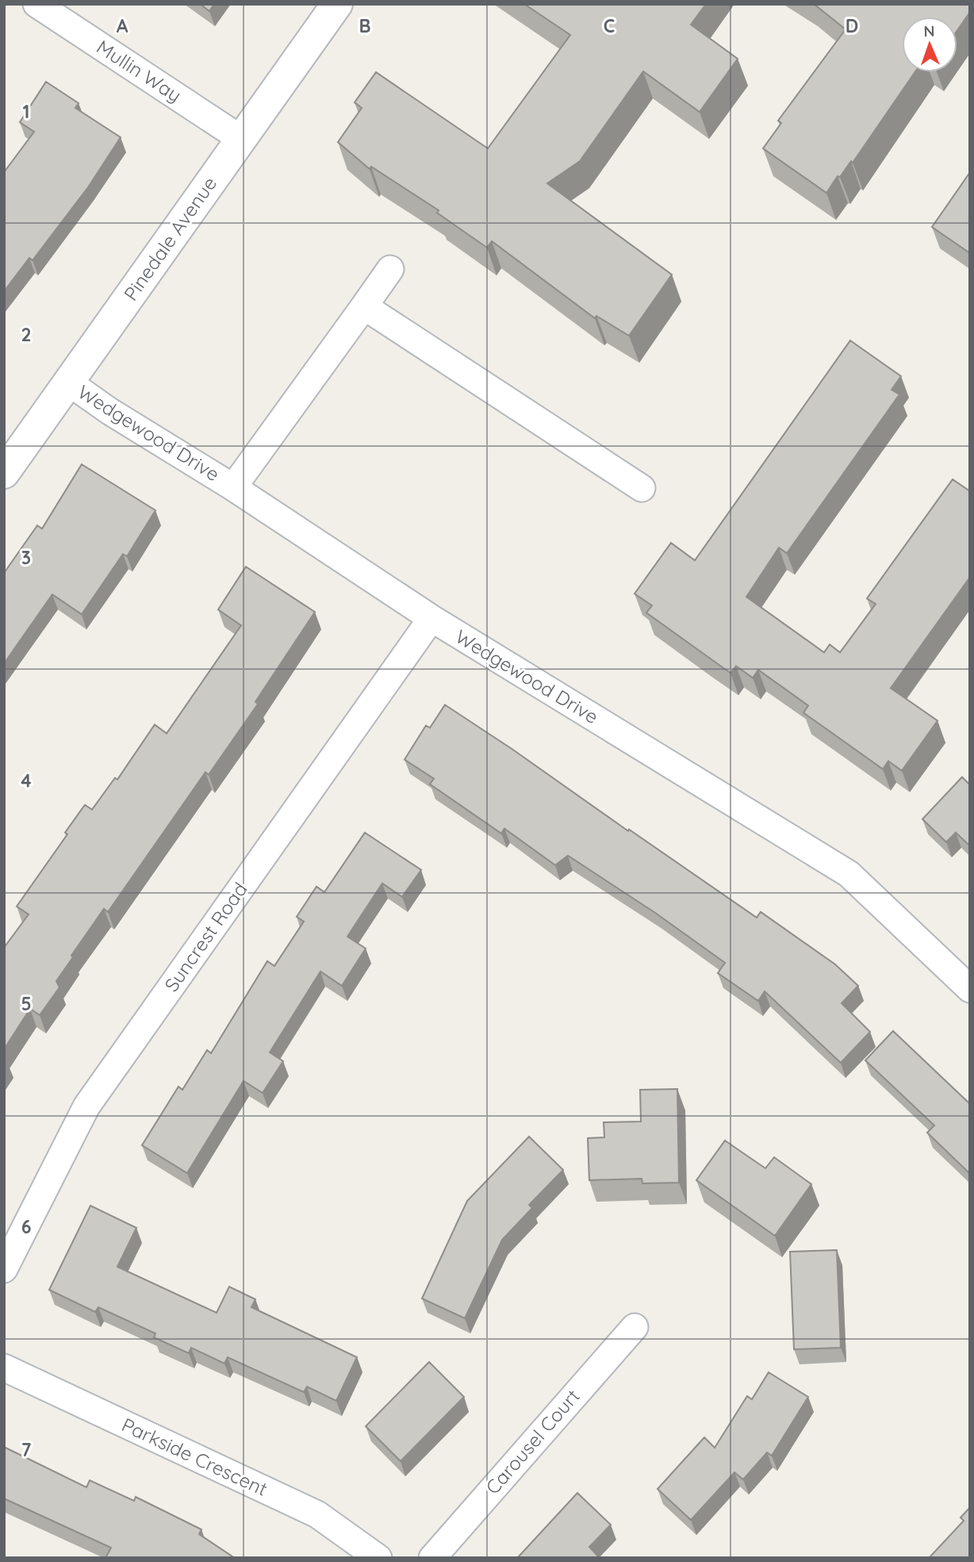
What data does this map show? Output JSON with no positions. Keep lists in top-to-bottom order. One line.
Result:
{"streets":{"street":["Mullin Way","Pinedale Avenue","Wedgewood Drive","Suncrest Road","Carousel Court","Parkside Crescent"]},"crossings":[["Mullin Way","Pinedale Avenue"],["Pinedale Avenue","Wedgewood Drive"],["Wedgewood Drive","Suncrest Road"]],"north":"top","grid":{"columns":["A","B","C","D"],"rows":["1","2","3","4","5","6","7"]}}
